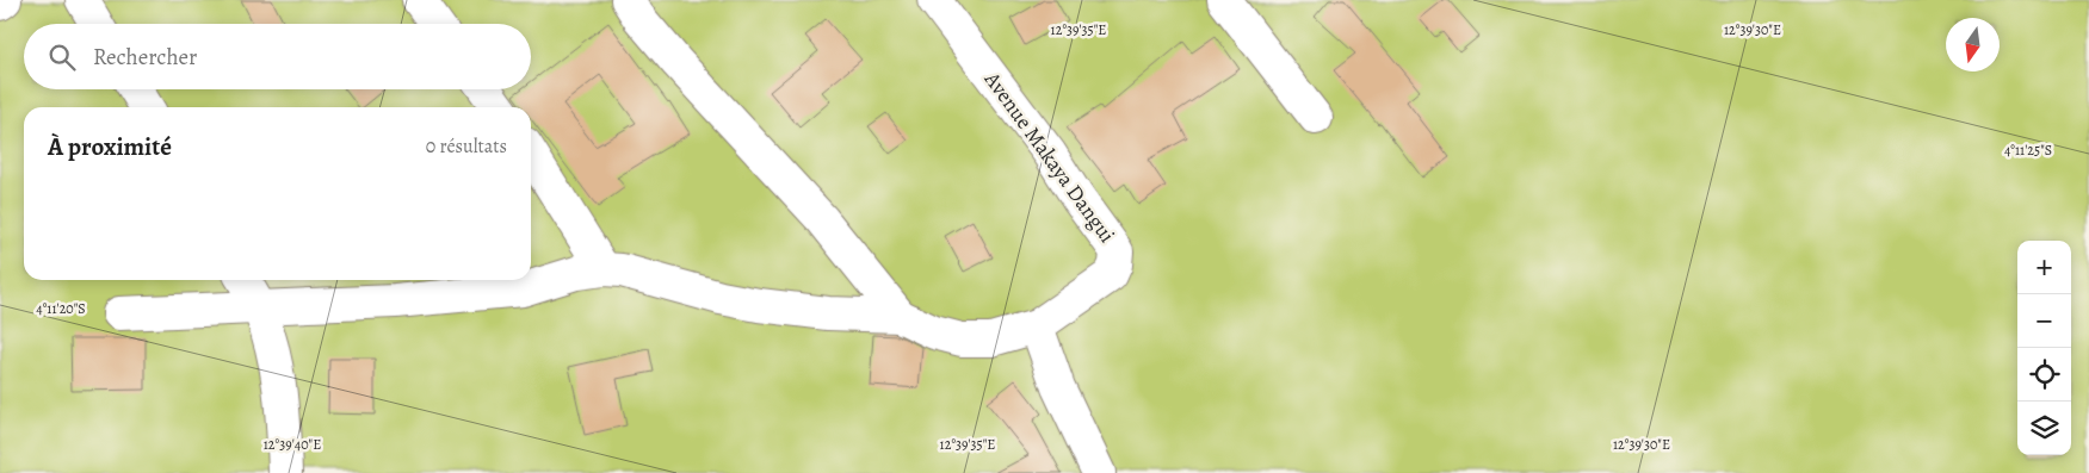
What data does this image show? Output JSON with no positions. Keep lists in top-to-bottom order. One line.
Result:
{"streets":{"street":["Avenue Makaya Dangui"]},"north":"bottom","page":{"search":"Rechercher","heading":["À proximité","0 résultats"],"map_buttons":["+","−"]},"coordinates":["12°39'35\"E","12°39'30\"E","4°11'25\"S","4°11'20\"S","12°39'40\"E"]}
